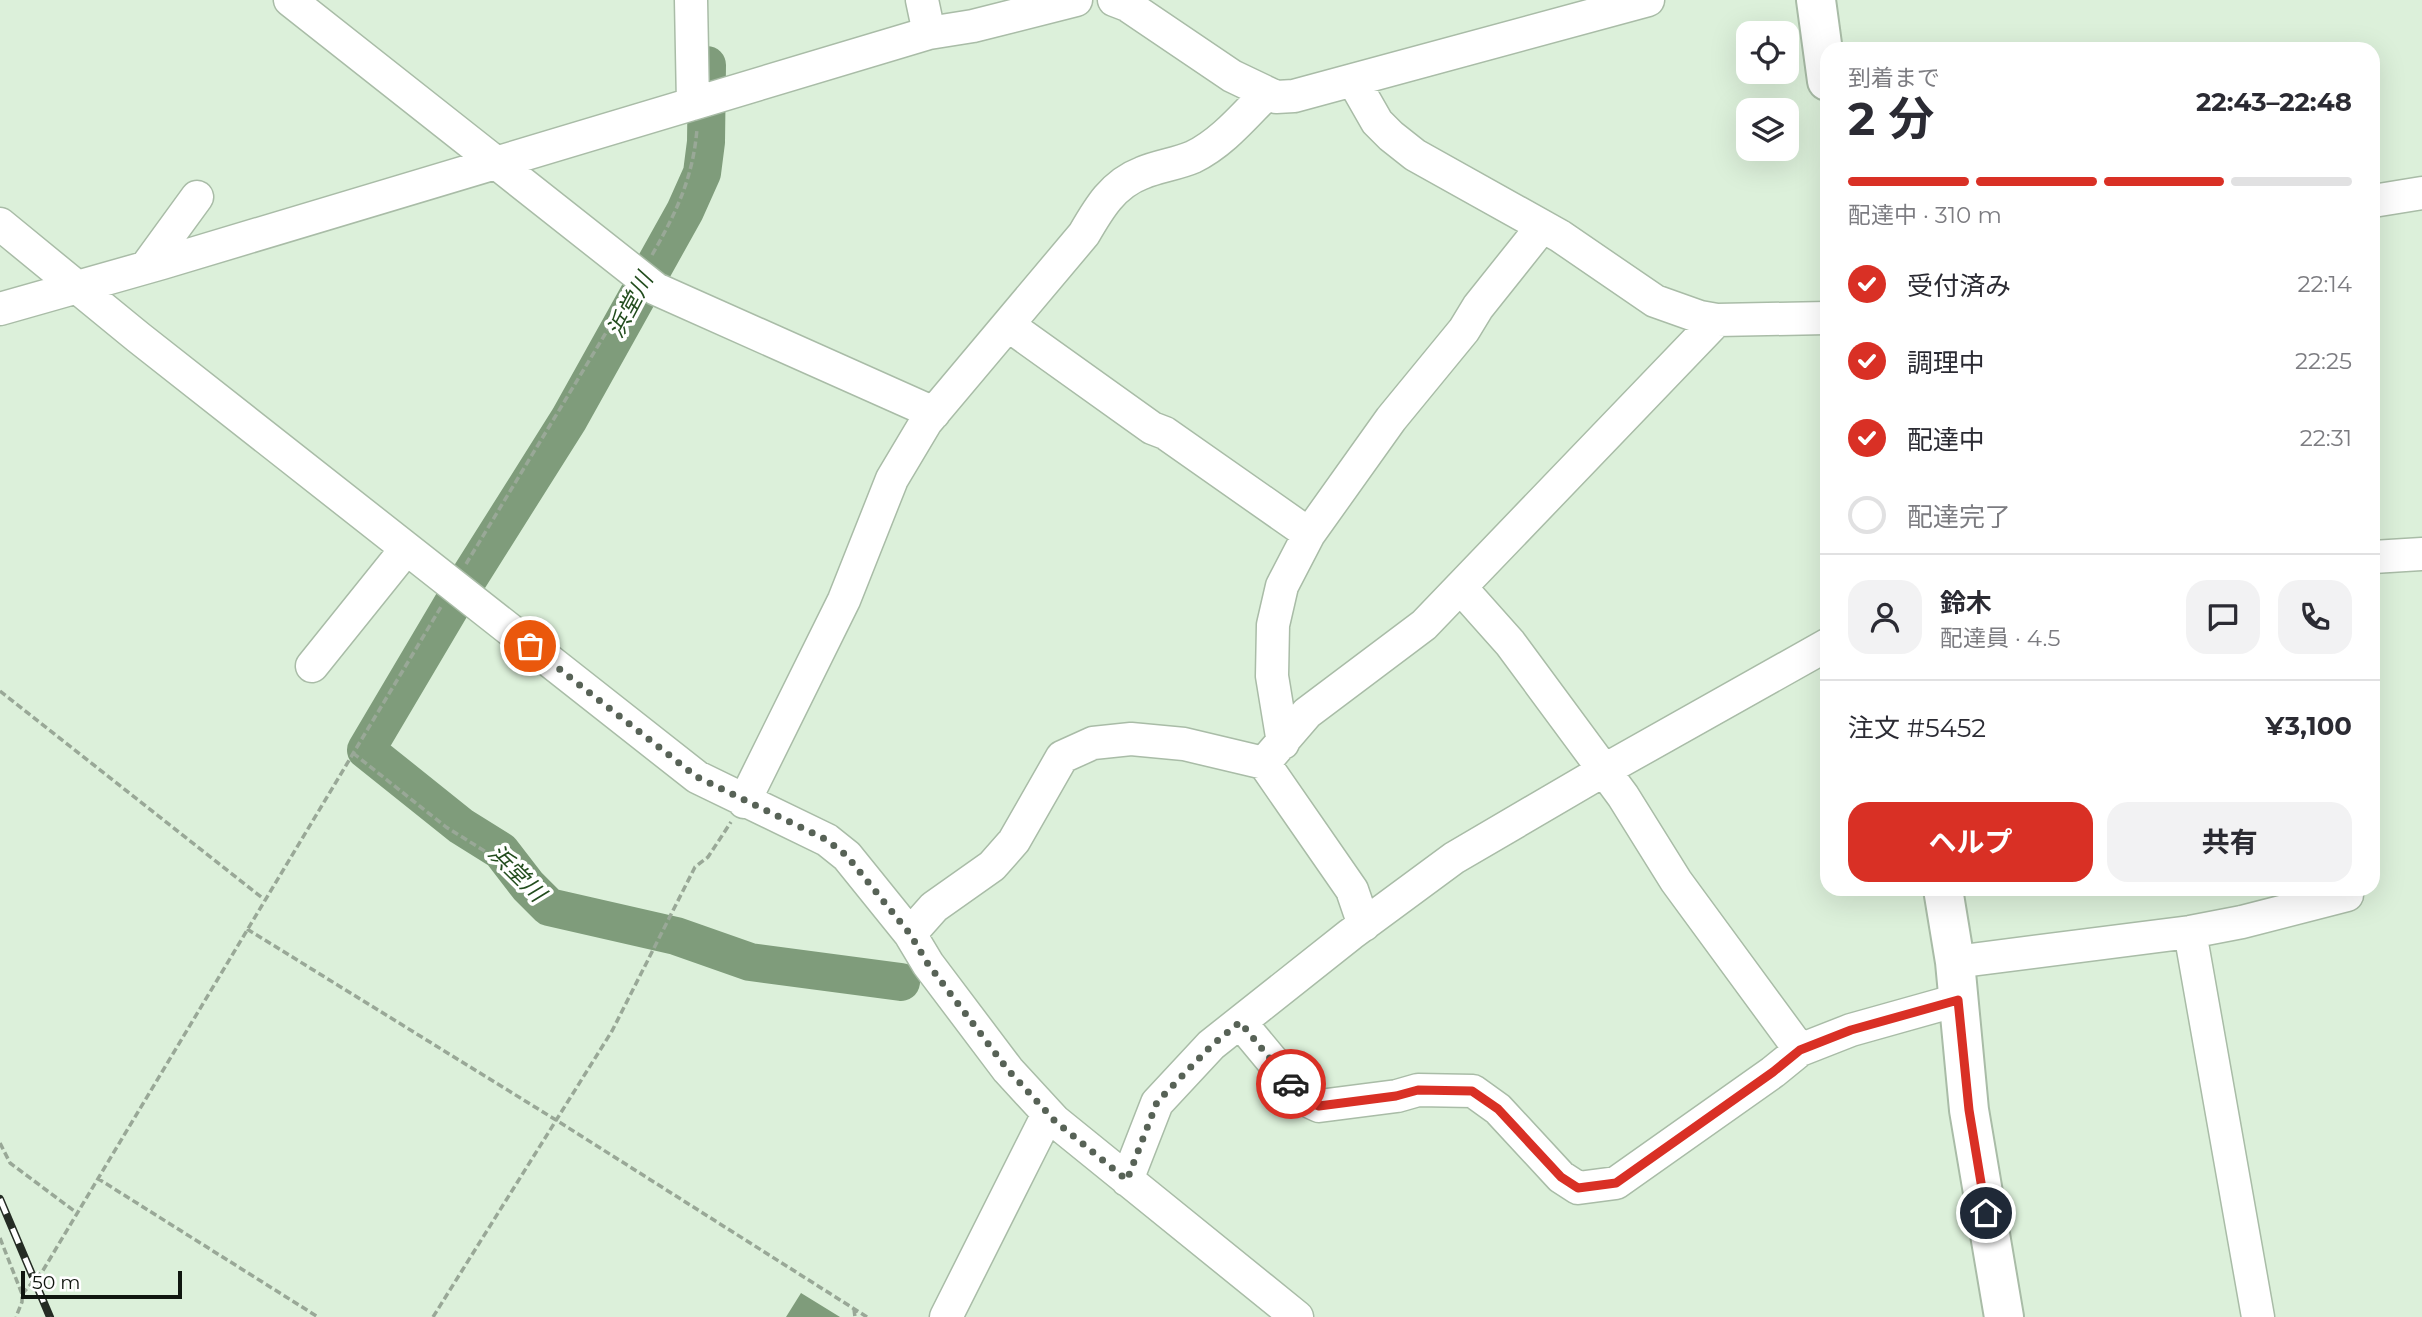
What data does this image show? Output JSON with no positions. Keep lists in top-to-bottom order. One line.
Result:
{"water":["浜堂川"],"scale_bar":"50 m","page":{"heading":["2 分","到着まで","22:43–22:48"],"panel":["鈴木","配達員 · 4.5","注文 #5452","¥3,100"],"bar":"配達中 · 310 m","list":[["受付済み","22:14"],["調理中","22:25"],["配達中","22:31"],"配達完了"],"buttons":["ヘルプ","共有"],"scale":"50 m"}}
